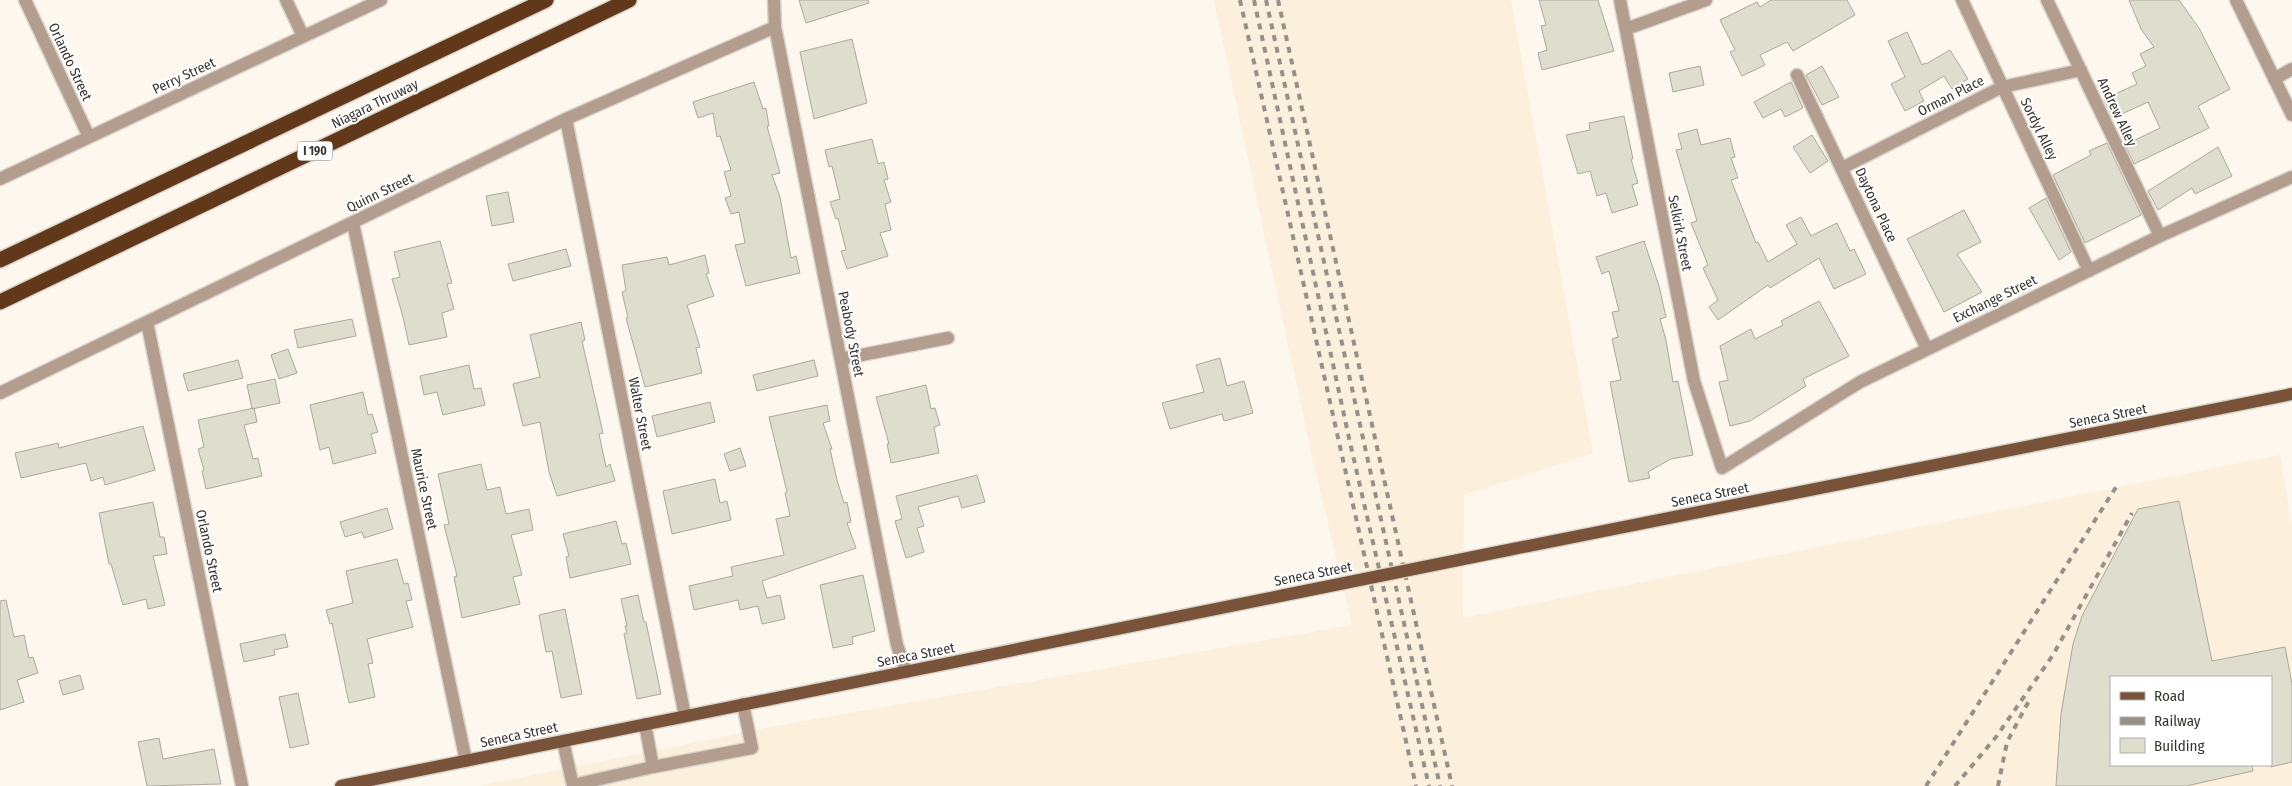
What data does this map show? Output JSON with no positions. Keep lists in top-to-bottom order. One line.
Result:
{"streets":{"highway":["Niagara Thruway","I 190"],"main road":["Seneca Street"],"street":["Orlando Street","Perry Street","Orman Place","Andrew Alley","Sordyl Alley","Quinn Street","Daytona Place","Selkirk Street","Exchange Street","Peabody Street","Walter Street","Maurice Street"]},"crossings":[["Orlando Street","Perry Street"],["Orlando Street","Quinn Street"],["Orman Place","Andrew Alley"],["Orman Place","Sordyl Alley"],["Orman Place","Daytona Place"],["Andrew Alley","Exchange Street"],["Sordyl Alley","Exchange Street"],["Quinn Street","Peabody Street"],["Quinn Street","Walter Street"],["Quinn Street","Maurice Street"],["Daytona Place","Exchange Street"],["Selkirk Street","Exchange Street"],["Peabody Street","Seneca Street"],["Walter Street","Seneca Street"],["Seneca Street","Maurice Street"]],"legend":["Road","Railway","Building"]}
